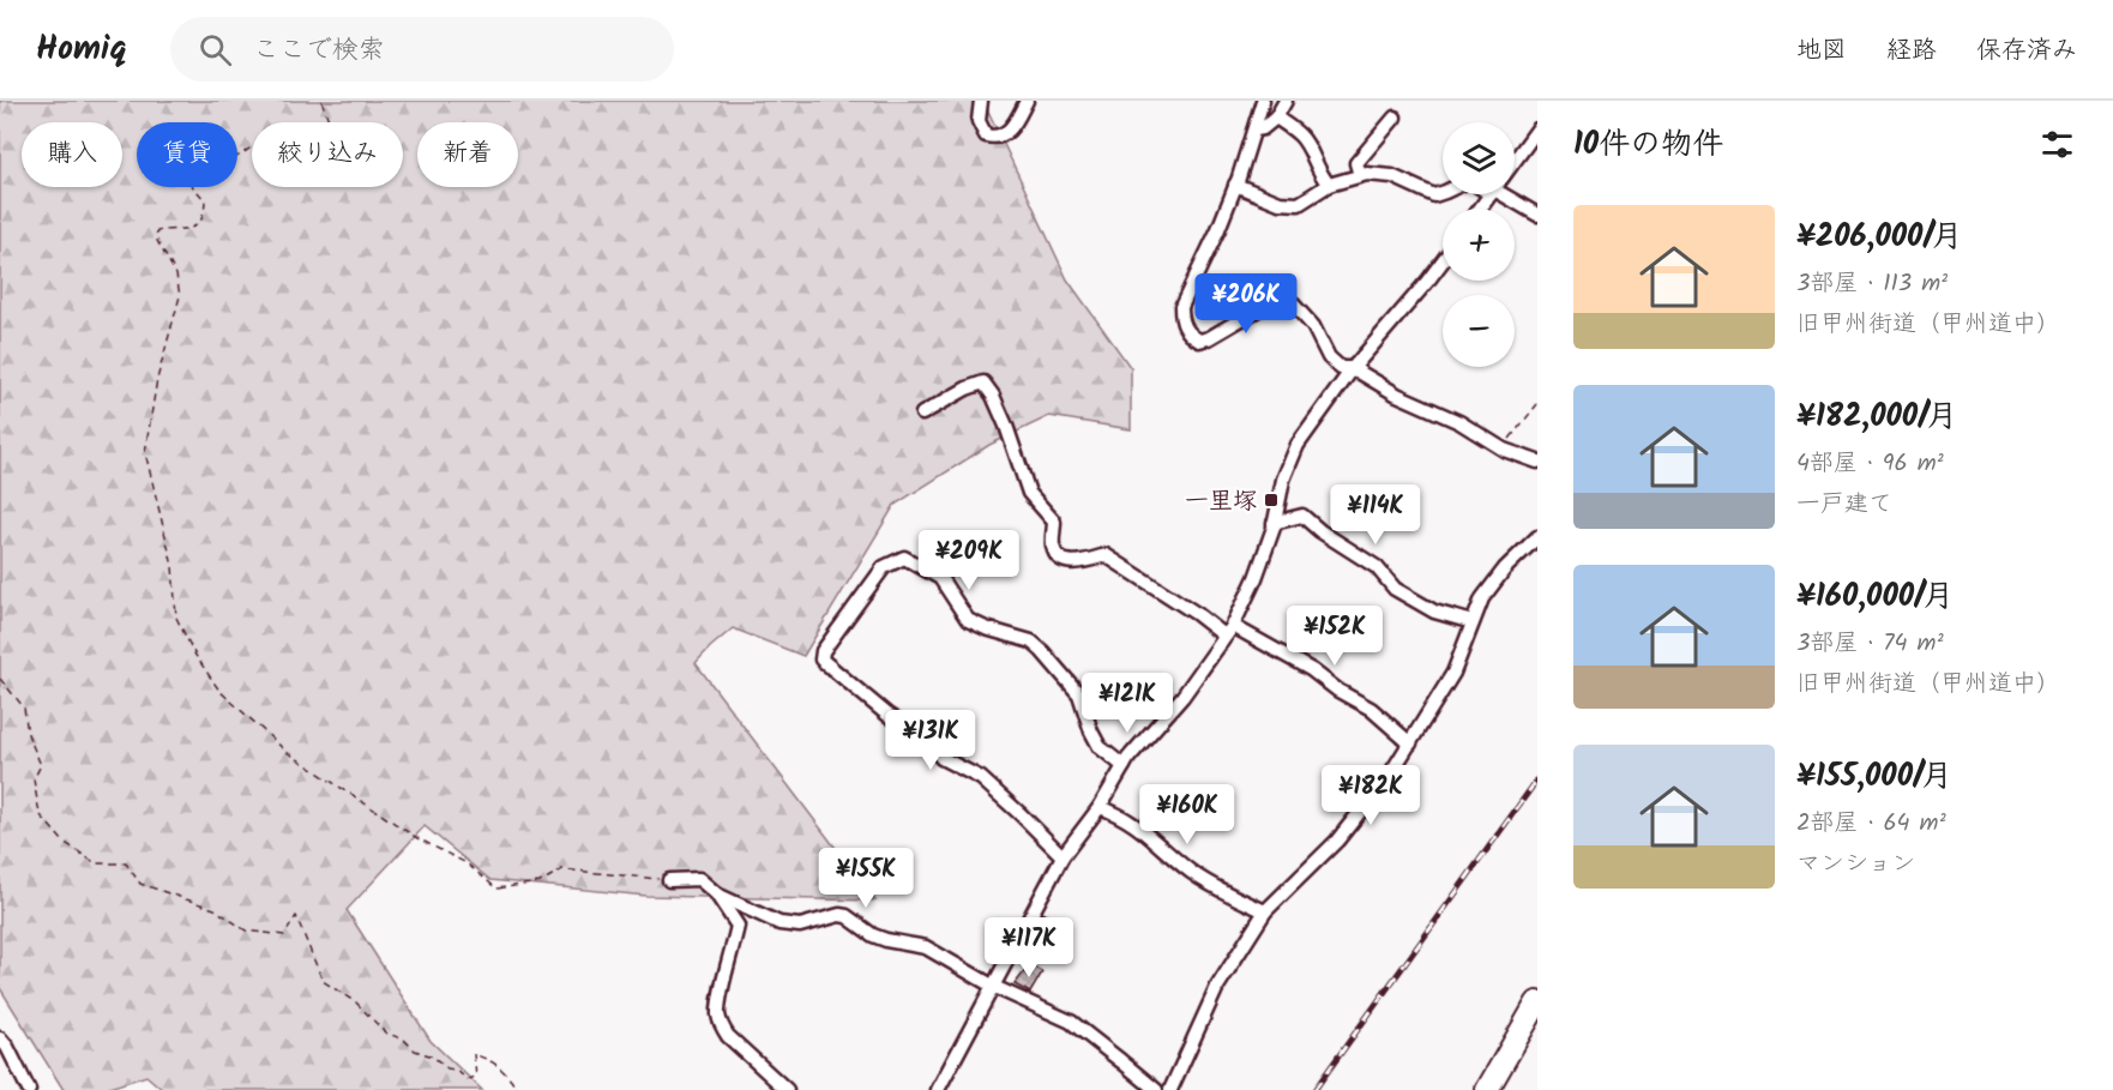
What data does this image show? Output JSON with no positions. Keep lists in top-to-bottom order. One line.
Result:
{"places":{"transit":["一里塚"]},"page":{"header":"Homiq","search":"ここで検索","nav":["地図","経路","保存済み"],"heading":"10件の物件","map_buttons":["+","−"],"chip":["購入","賃貸","絞り込み","新着"],"list":[{"name":"¥206,000/月","note":"3部屋 · 113 m² · 旧甲州街道（甲州道中）"},{"name":"¥182,000/月","note":"4部屋 · 96 m² · 一戸建て"},{"name":"¥160,000/月","note":"3部屋 · 74 m² · 旧甲州街道（甲州道中）"},{"name":"¥155,000/月","note":"2部屋 · 64 m² · マンション"}],"price":["¥206K","¥114K","¥209K","¥152K","¥121K","¥131K","¥182K","¥160K","¥155K","¥117K"]}}
